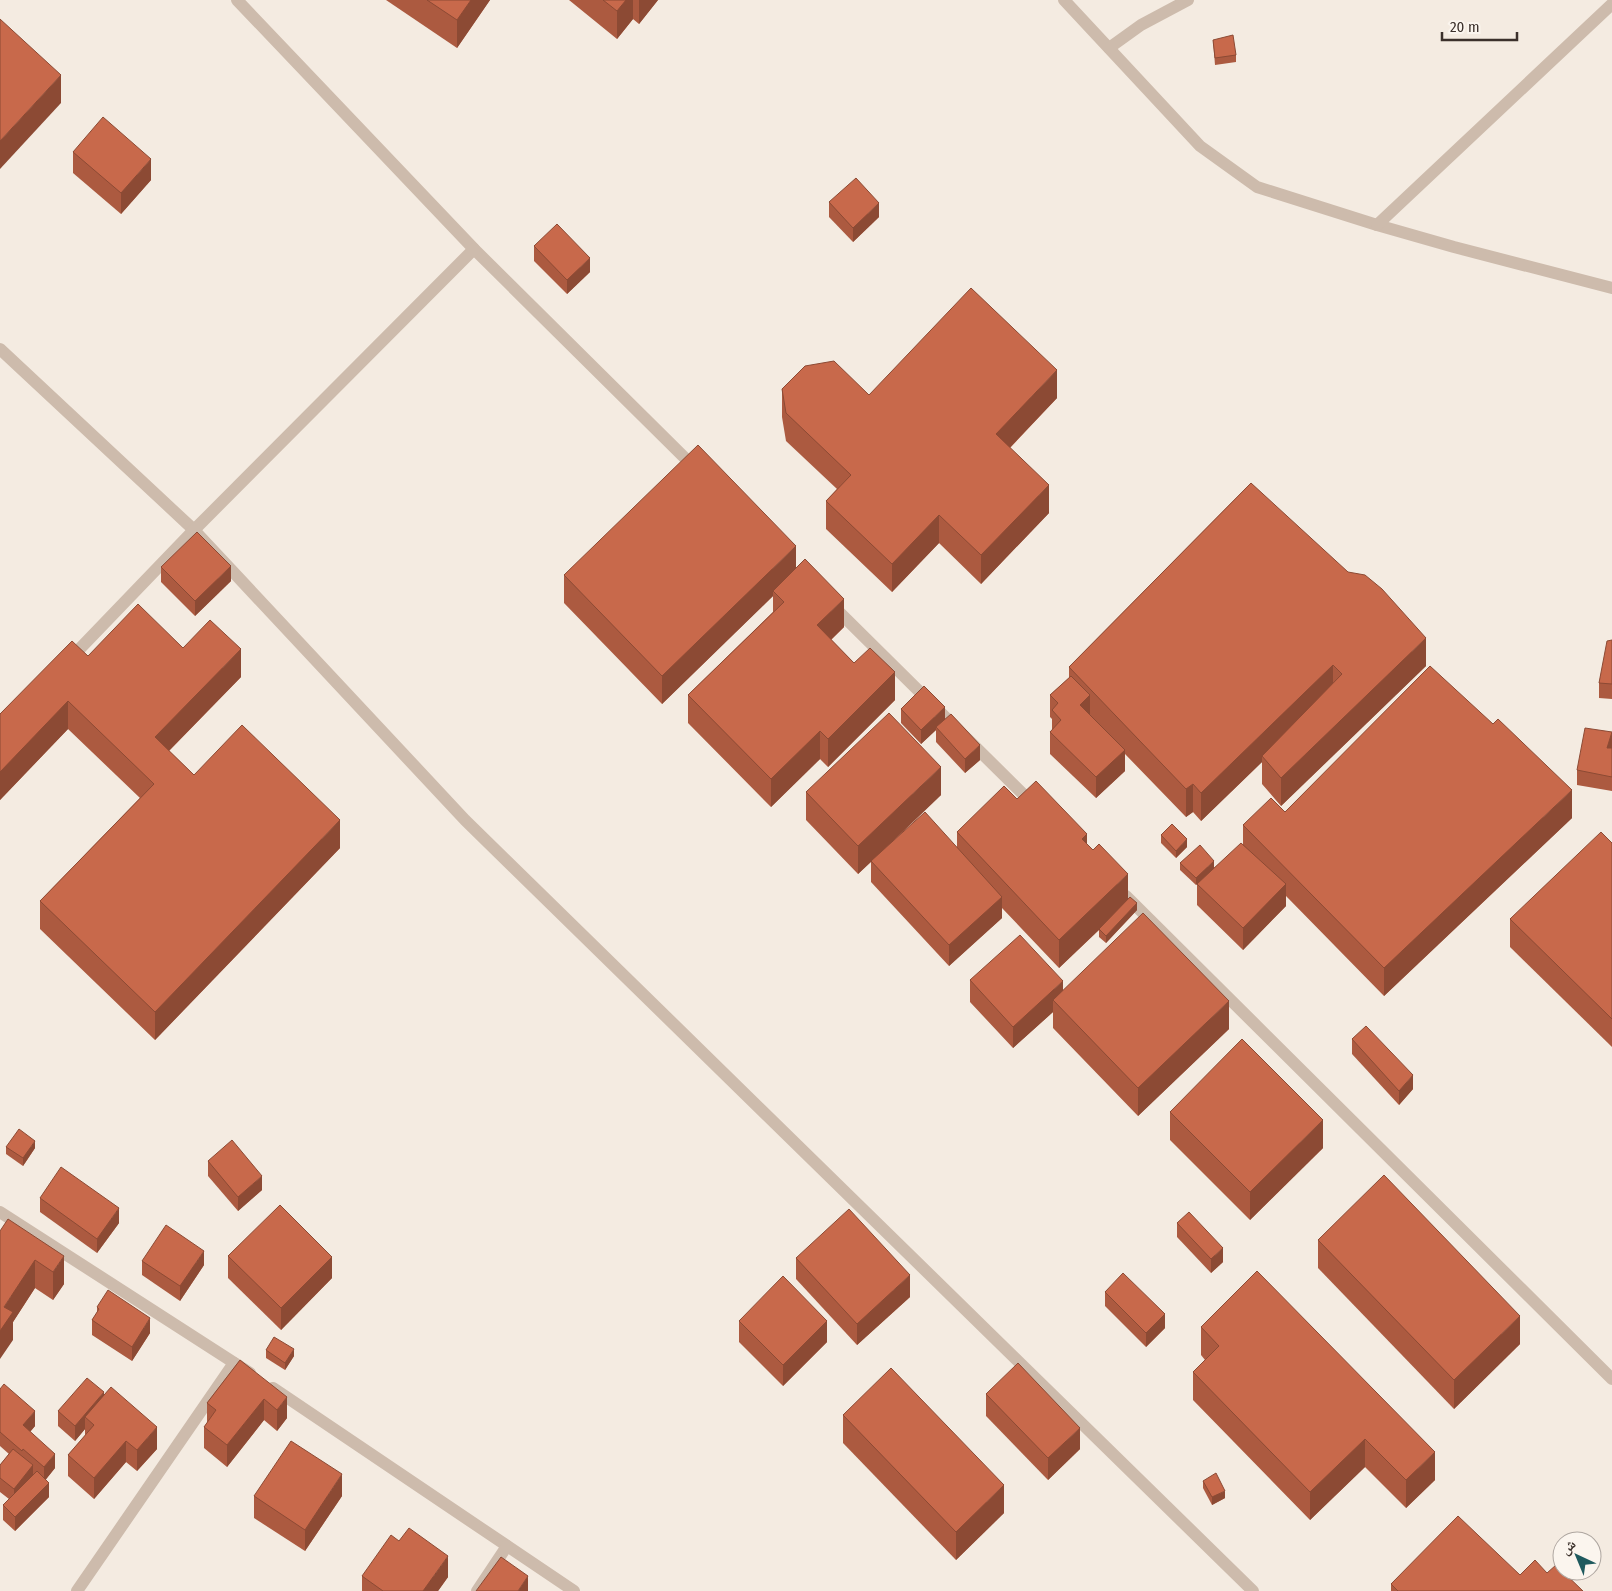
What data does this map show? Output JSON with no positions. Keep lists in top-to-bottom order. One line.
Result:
{"scale_bar":"20 m","north":"top left"}
